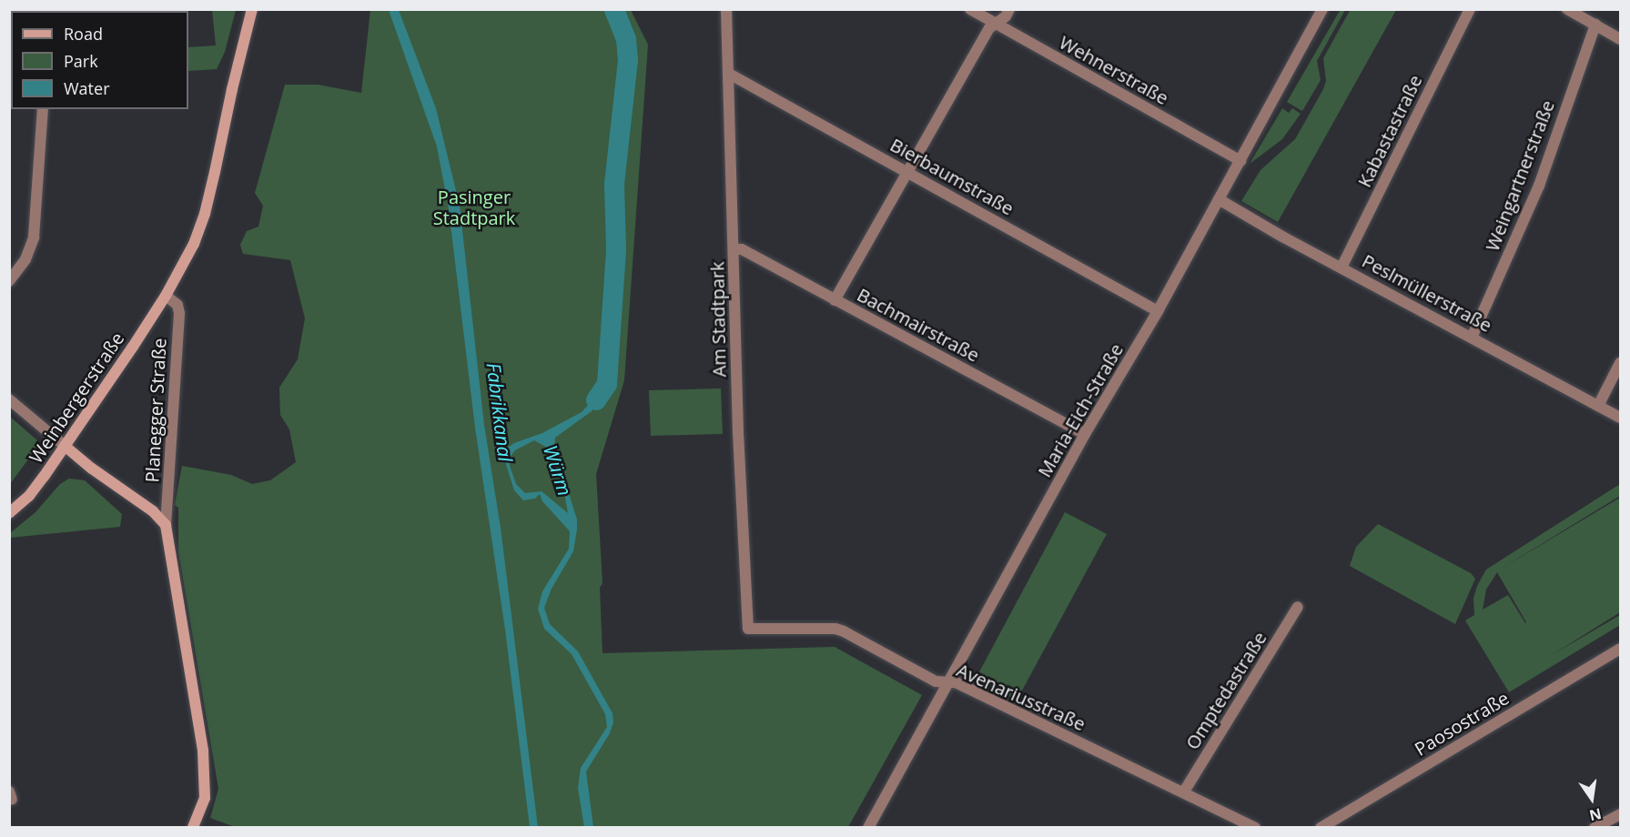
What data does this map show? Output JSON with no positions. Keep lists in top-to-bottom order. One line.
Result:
{"streets":{"main road":["Weinbergerstraße","Planegger Straße"],"street":["Wehnerstraße","Kabastastraße","Weingartnerstraße","Bierbaumstraße","Peslmüllerstraße","Am Stadtpark","Bachmairstraße","Maria-Eich-Straße","Omptedastraße","Avenariusstraße","Paosostraße"]},"crossings":[["Wehnerstraße","Maria-Eich-Straße"],["Kabastastraße","Peslmüllerstraße"],["Weingartnerstraße","Peslmüllerstraße"],["Bierbaumstraße","Am Stadtpark"],["Bierbaumstraße","Maria-Eich-Straße"],["Peslmüllerstraße","Maria-Eich-Straße"],["Am Stadtpark","Bachmairstraße"],["Am Stadtpark","Avenariusstraße"],["Bachmairstraße","Maria-Eich-Straße"],["Weinbergerstraße","Planegger Straße"],["Maria-Eich-Straße","Avenariusstraße"],["Omptedastraße","Avenariusstraße"]],"water":["Fabrikkanal","Würm"],"parks":["Pasinger Stadtpark"],"legend":["Road","Park","Water"],"north":"bottom"}
